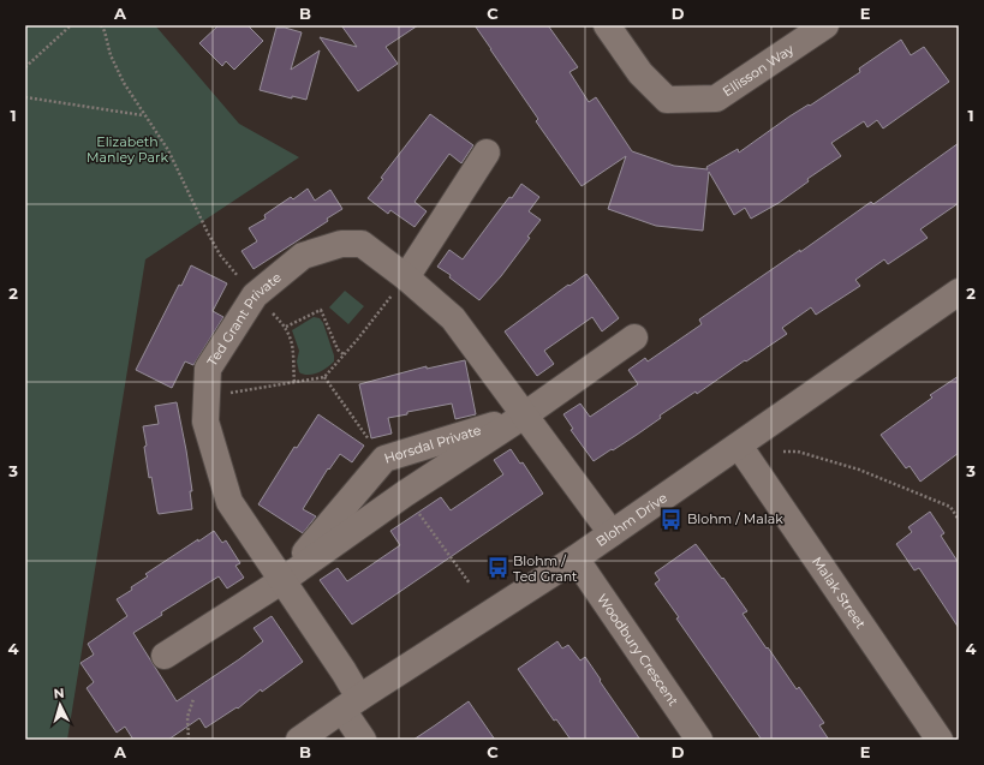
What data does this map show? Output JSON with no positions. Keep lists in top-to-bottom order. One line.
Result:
{"streets":{"street":["Ellisson Way","Ted Grant Private","Horsdal Private","Blohm Drive","Malak Street","Woodbury Crescent"]},"crossings":[["Ted Grant Private","Horsdal Private"],["Ted Grant Private","Blohm Drive"],["Blohm Drive","Malak Street"],["Blohm Drive","Woodbury Crescent"]],"parks":["Elizabeth Manley Park"],"places":{"bus stop":["Blohm / Malak","Blohm / Ted Grant"]},"north":"top","grid":{"columns":["A","B","C","D","E"],"rows":["1","2","3","4"]}}
